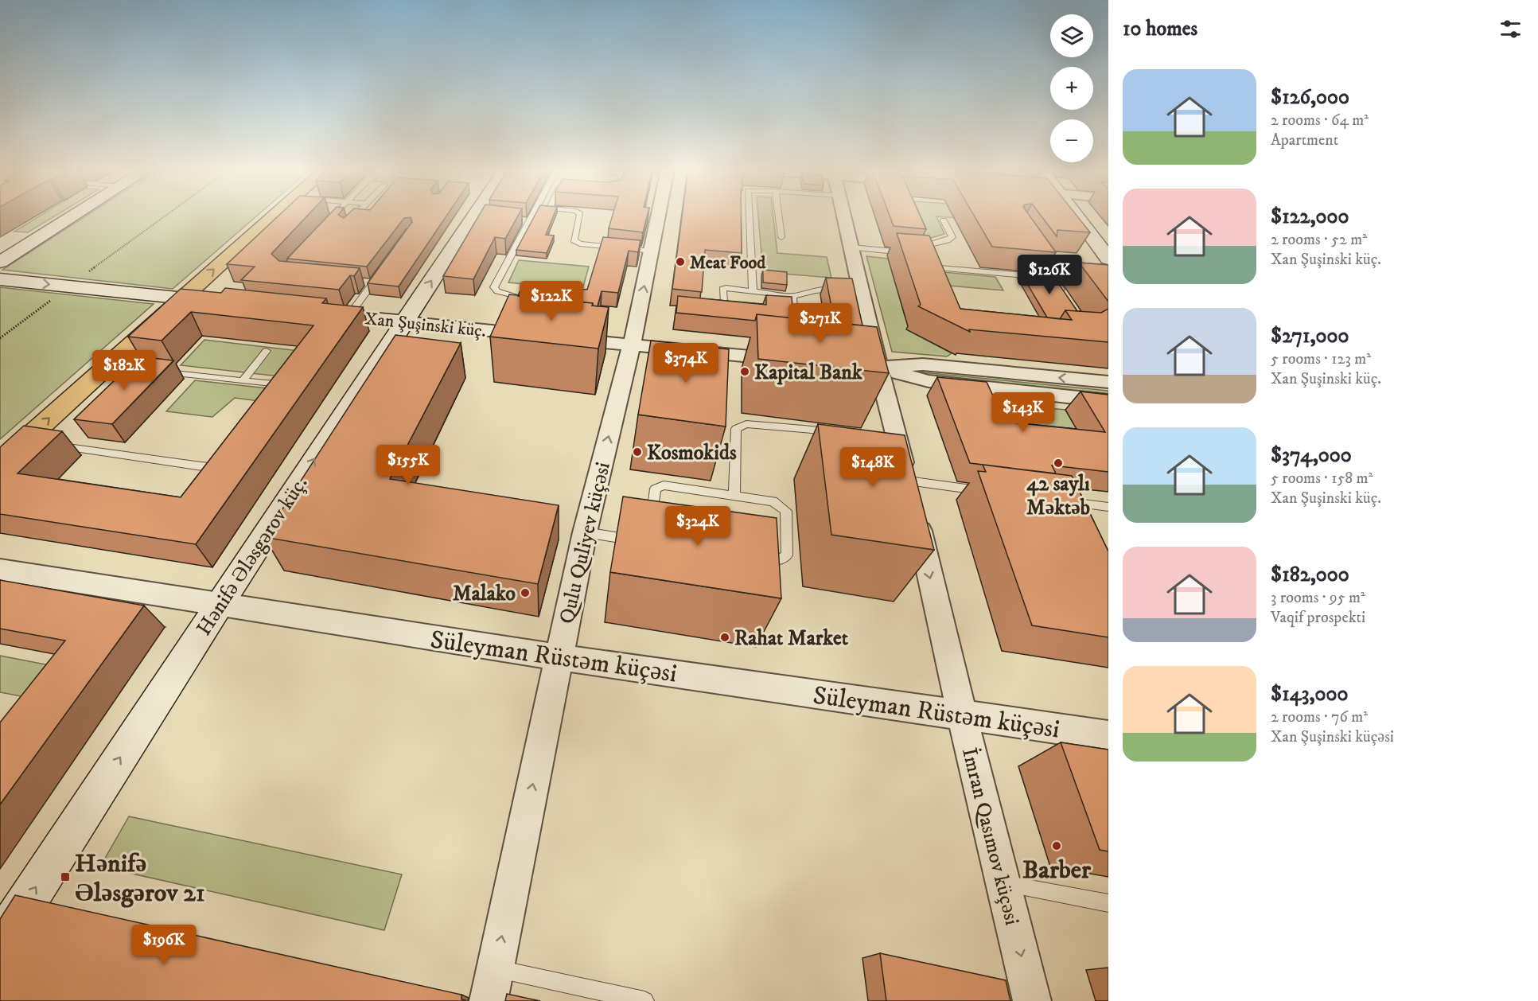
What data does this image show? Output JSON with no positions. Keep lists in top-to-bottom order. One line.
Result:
{"streets":{"street":["Xan Şuşinski küç.","Qulu Quliyev küçəsi","Hənifə Ələsgərov küç.","Süleyman Rüstəm küçəsi","İmran Qasımov küçəsi"]},"crossings":[["Xan Şuşinski küç.","Hənifə Ələsgərov küç."],["Qulu Quliyev küçəsi","Süleyman Rüstəm küçəsi"],["Hənifə Ələsgərov küç.","Süleyman Rüstəm küçəsi"],["Süleyman Rüstəm küçəsi","İmran Qasımov küçəsi"]],"one_way":["Qulu Quliyev küçəsi","Hənifə Ələsgərov küç.","İmran Qasımov küçəsi"],"places":{"other":["Meat Food","Kapital Bank","Kosmokids","42 saylı Məktəb","Malako","Rahat Market","Barber"],"transit":["Hənifə Ələsgərov 21"]},"page":{"heading":"10 homes","map_buttons":["+","−"],"list":[{"name":"$126,000","note":"2 rooms · 64 m² · Apartment"},{"name":"$122,000","note":"2 rooms · 52 m² · Xan Şuşinski küç."},{"name":"$271,000","note":"5 rooms · 123 m² · Xan Şuşinski küç."},{"name":"$374,000","note":"5 rooms · 158 m² · Xan Şuşinski küç."},{"name":"$182,000","note":"3 rooms · 95 m² · Vaqif prospekti"},{"name":"$143,000","note":"2 rooms · 76 m² · Xan Şuşinski küçəsi"}],"price":["$126K","$122K","$271K","$374K","$182K","$143K","$155K","$148K","$324K","$196K"]}}
